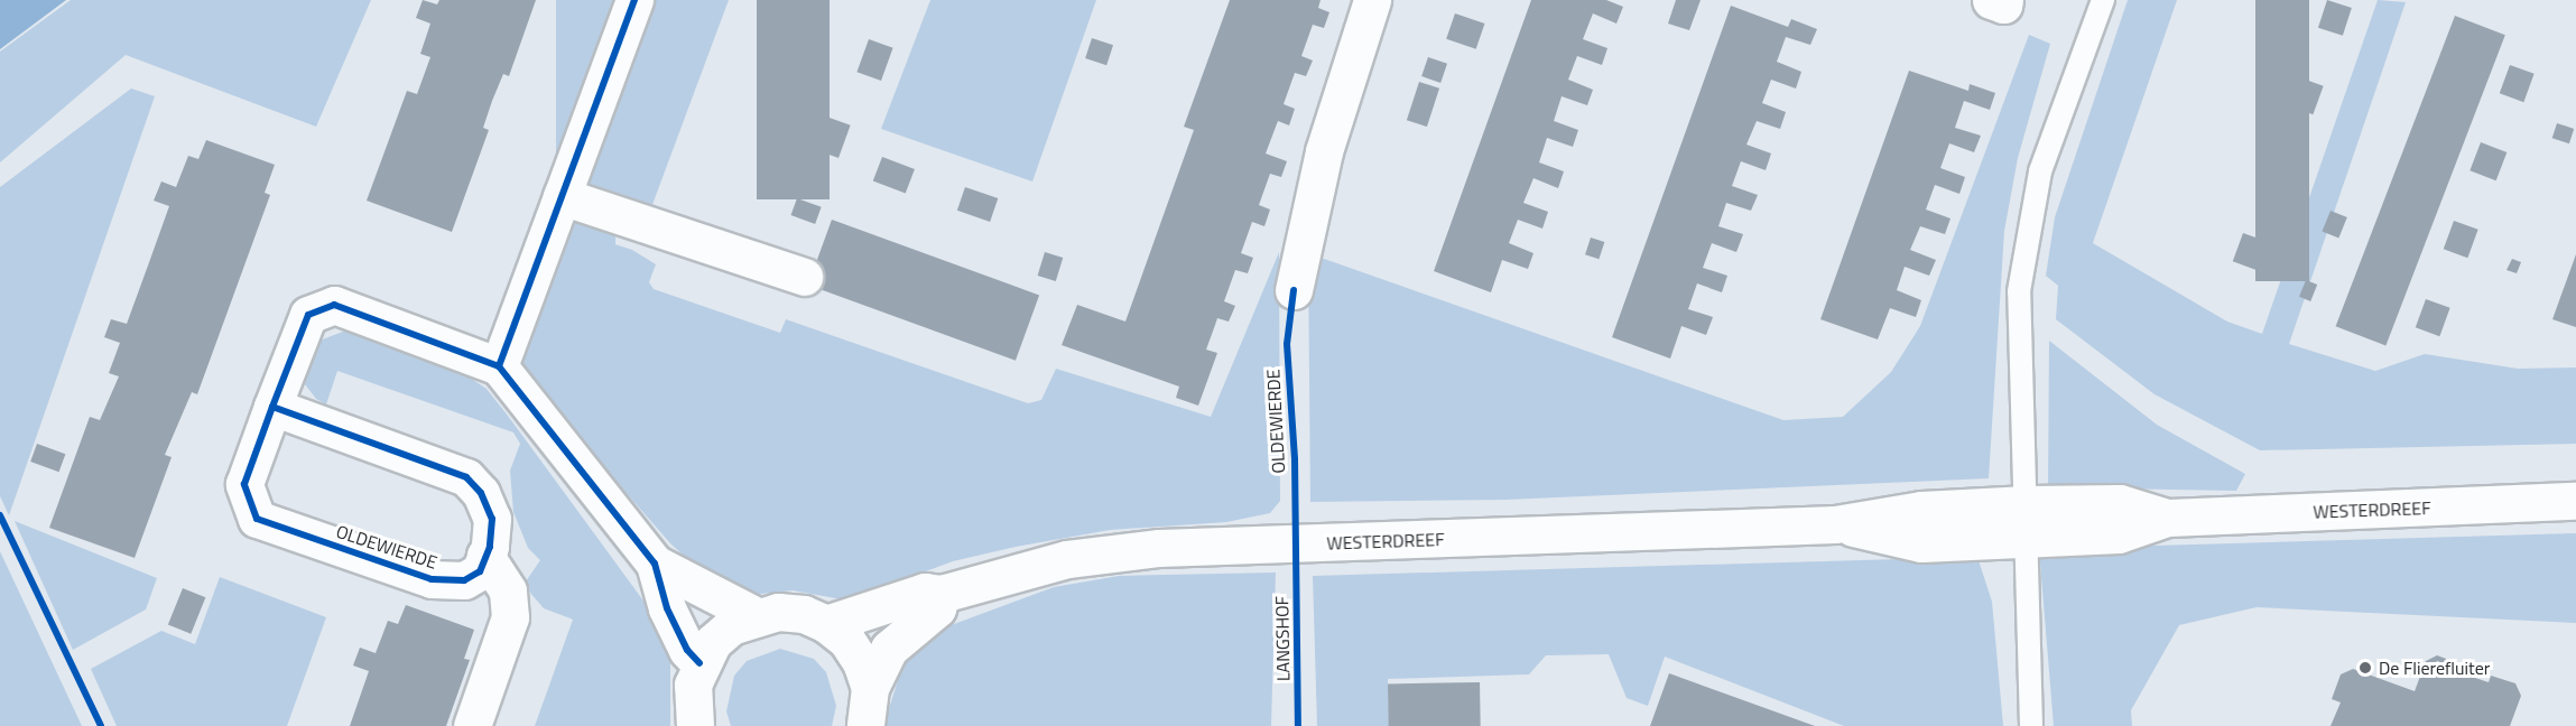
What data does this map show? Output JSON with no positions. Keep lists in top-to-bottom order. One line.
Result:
{"streets":{"street":["OLDEWIERDE","WESTERDREEF"],"cycle path":["LANGSHOF"]},"places":["De Flierefluiter"]}
